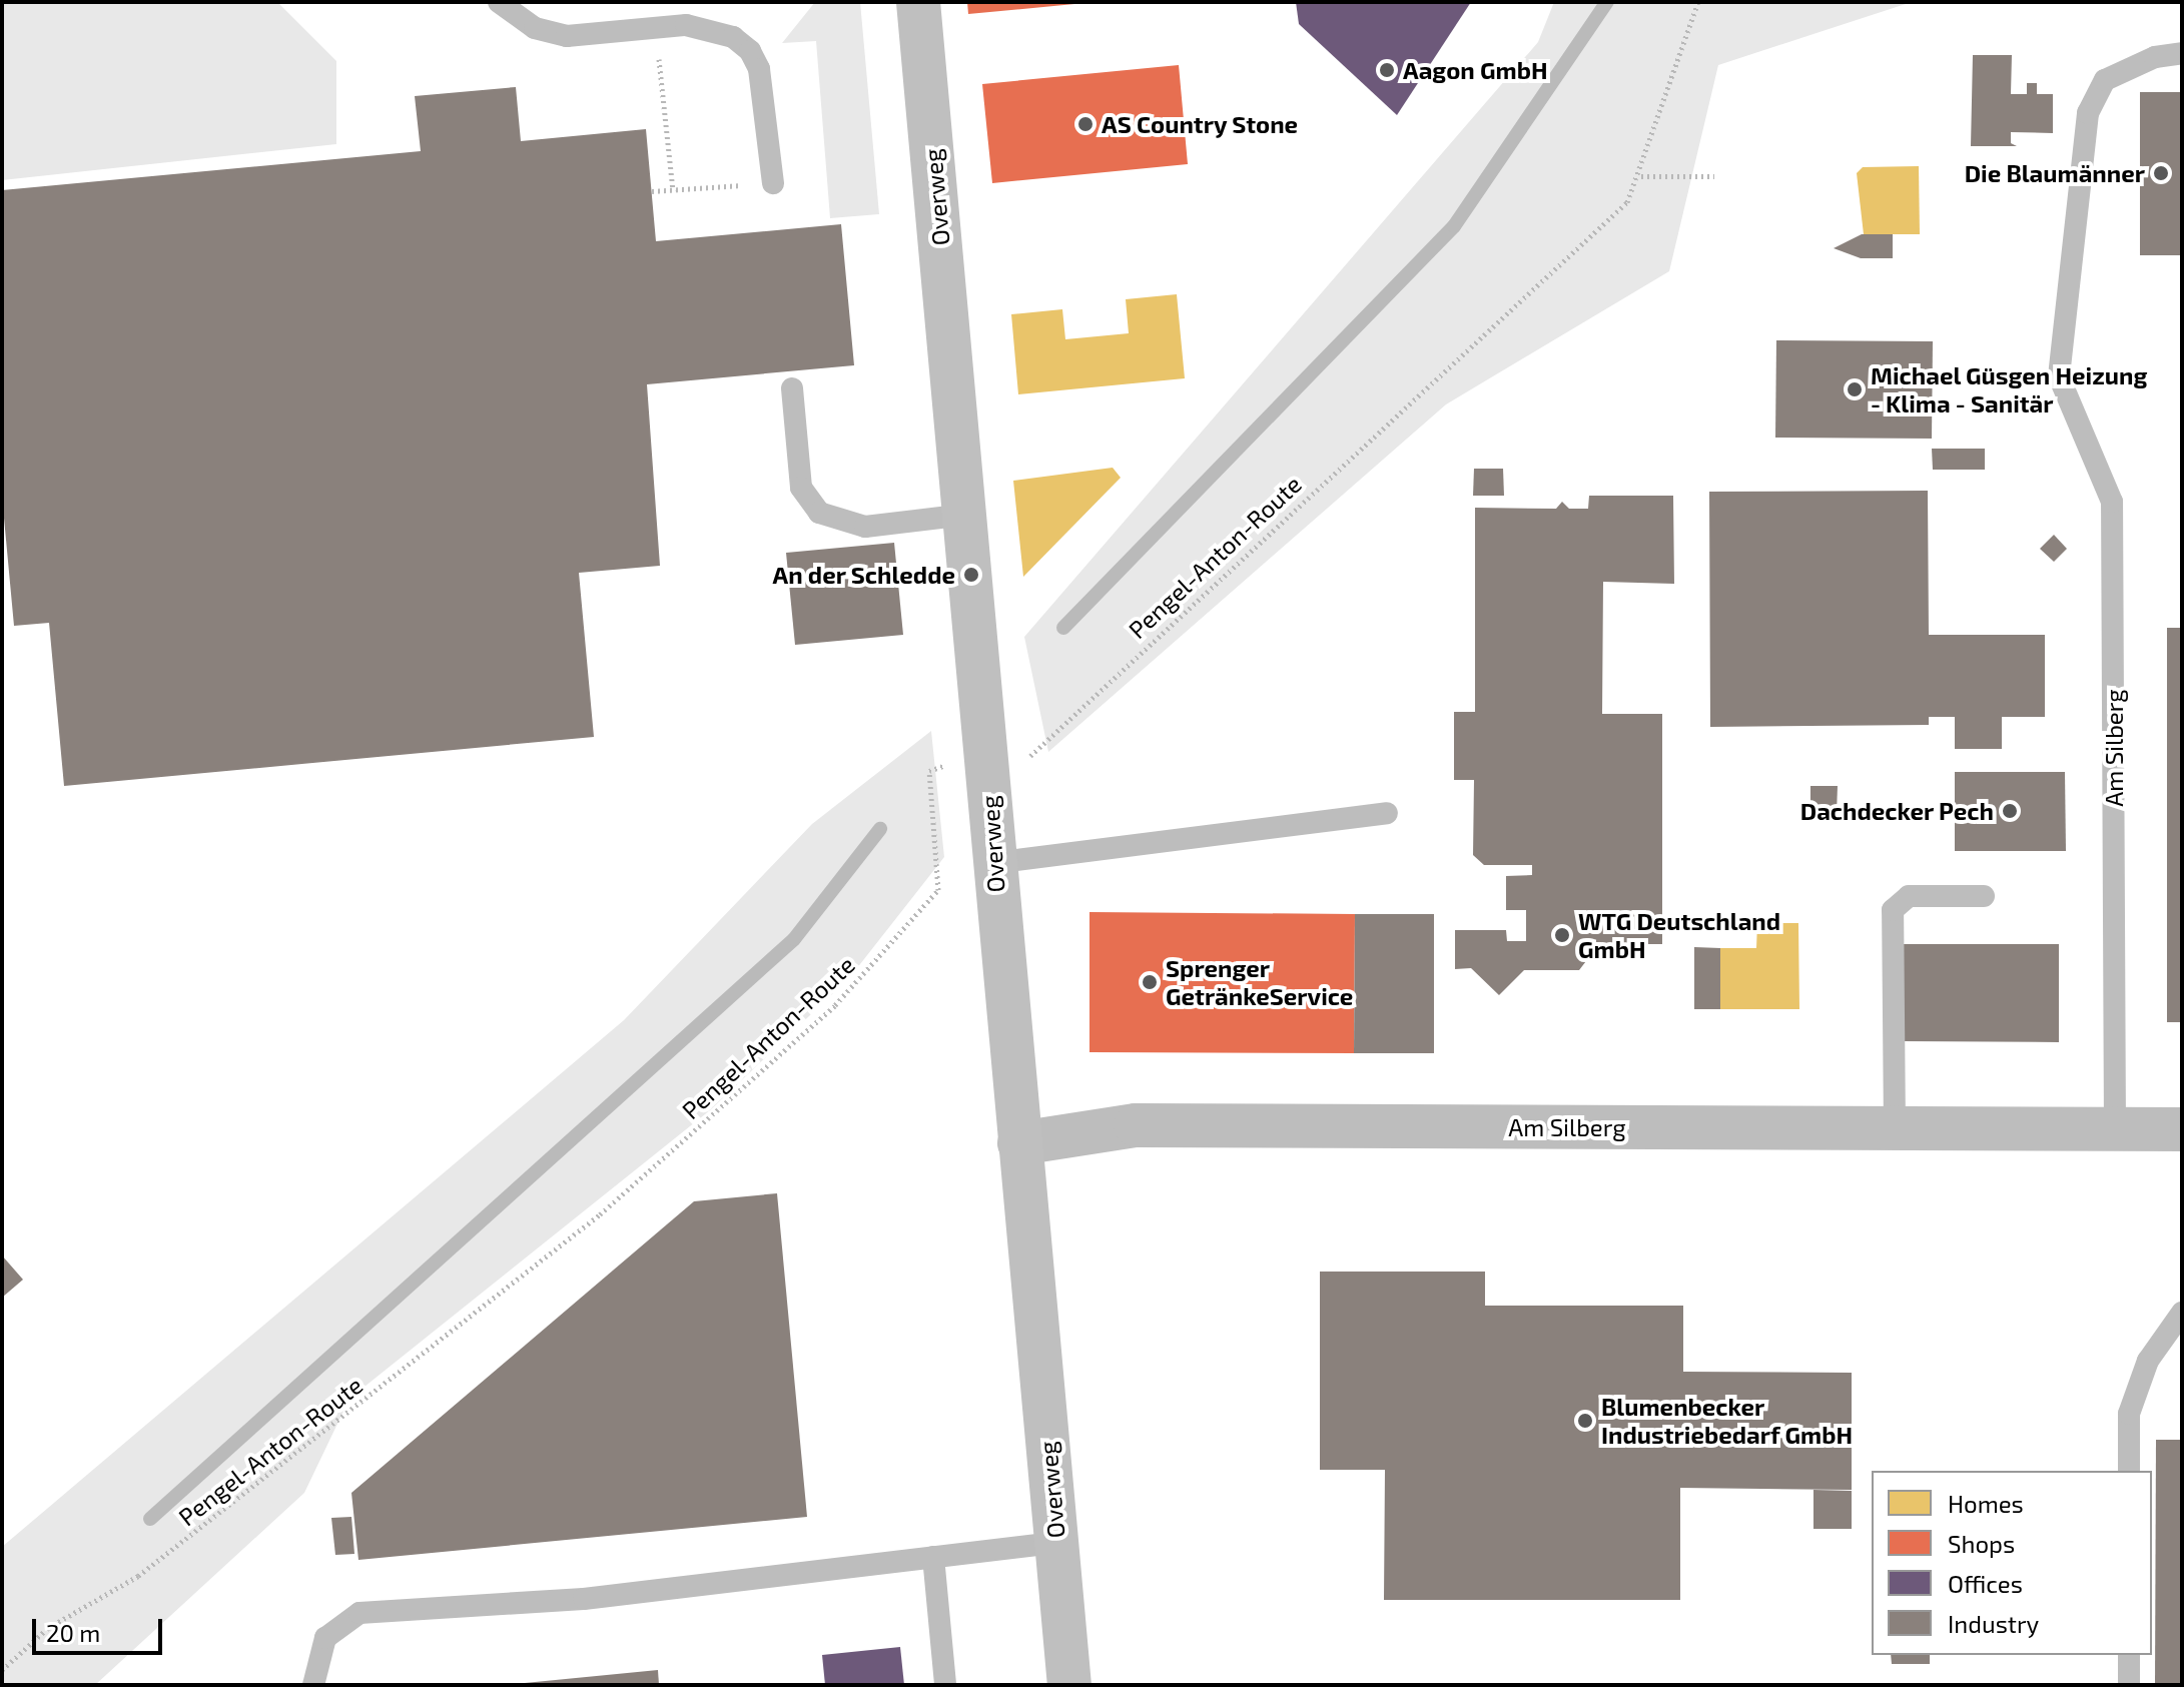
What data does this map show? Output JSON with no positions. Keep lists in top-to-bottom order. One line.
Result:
{"streets":{"street":["Overweg","Am Silberg"],"path":["Pengel-Anton-Route"]},"crossings":[["Overweg","Pengel-Anton-Route"],["Overweg","Am Silberg"]],"places":["Aagon GmbH","AS Country Stone","Die Blaumänner","Michael Güsgen Heizung - Klima - Sanitär","An der Schledde","Dachdecker Pech","WTG Deutschland GmbH","Sprenger GetränkeService","Blumenbecker Industriebedarf GmbH"],"legend":["Homes","Shops","Offices","Industry"],"scale_bar":"20 m"}
